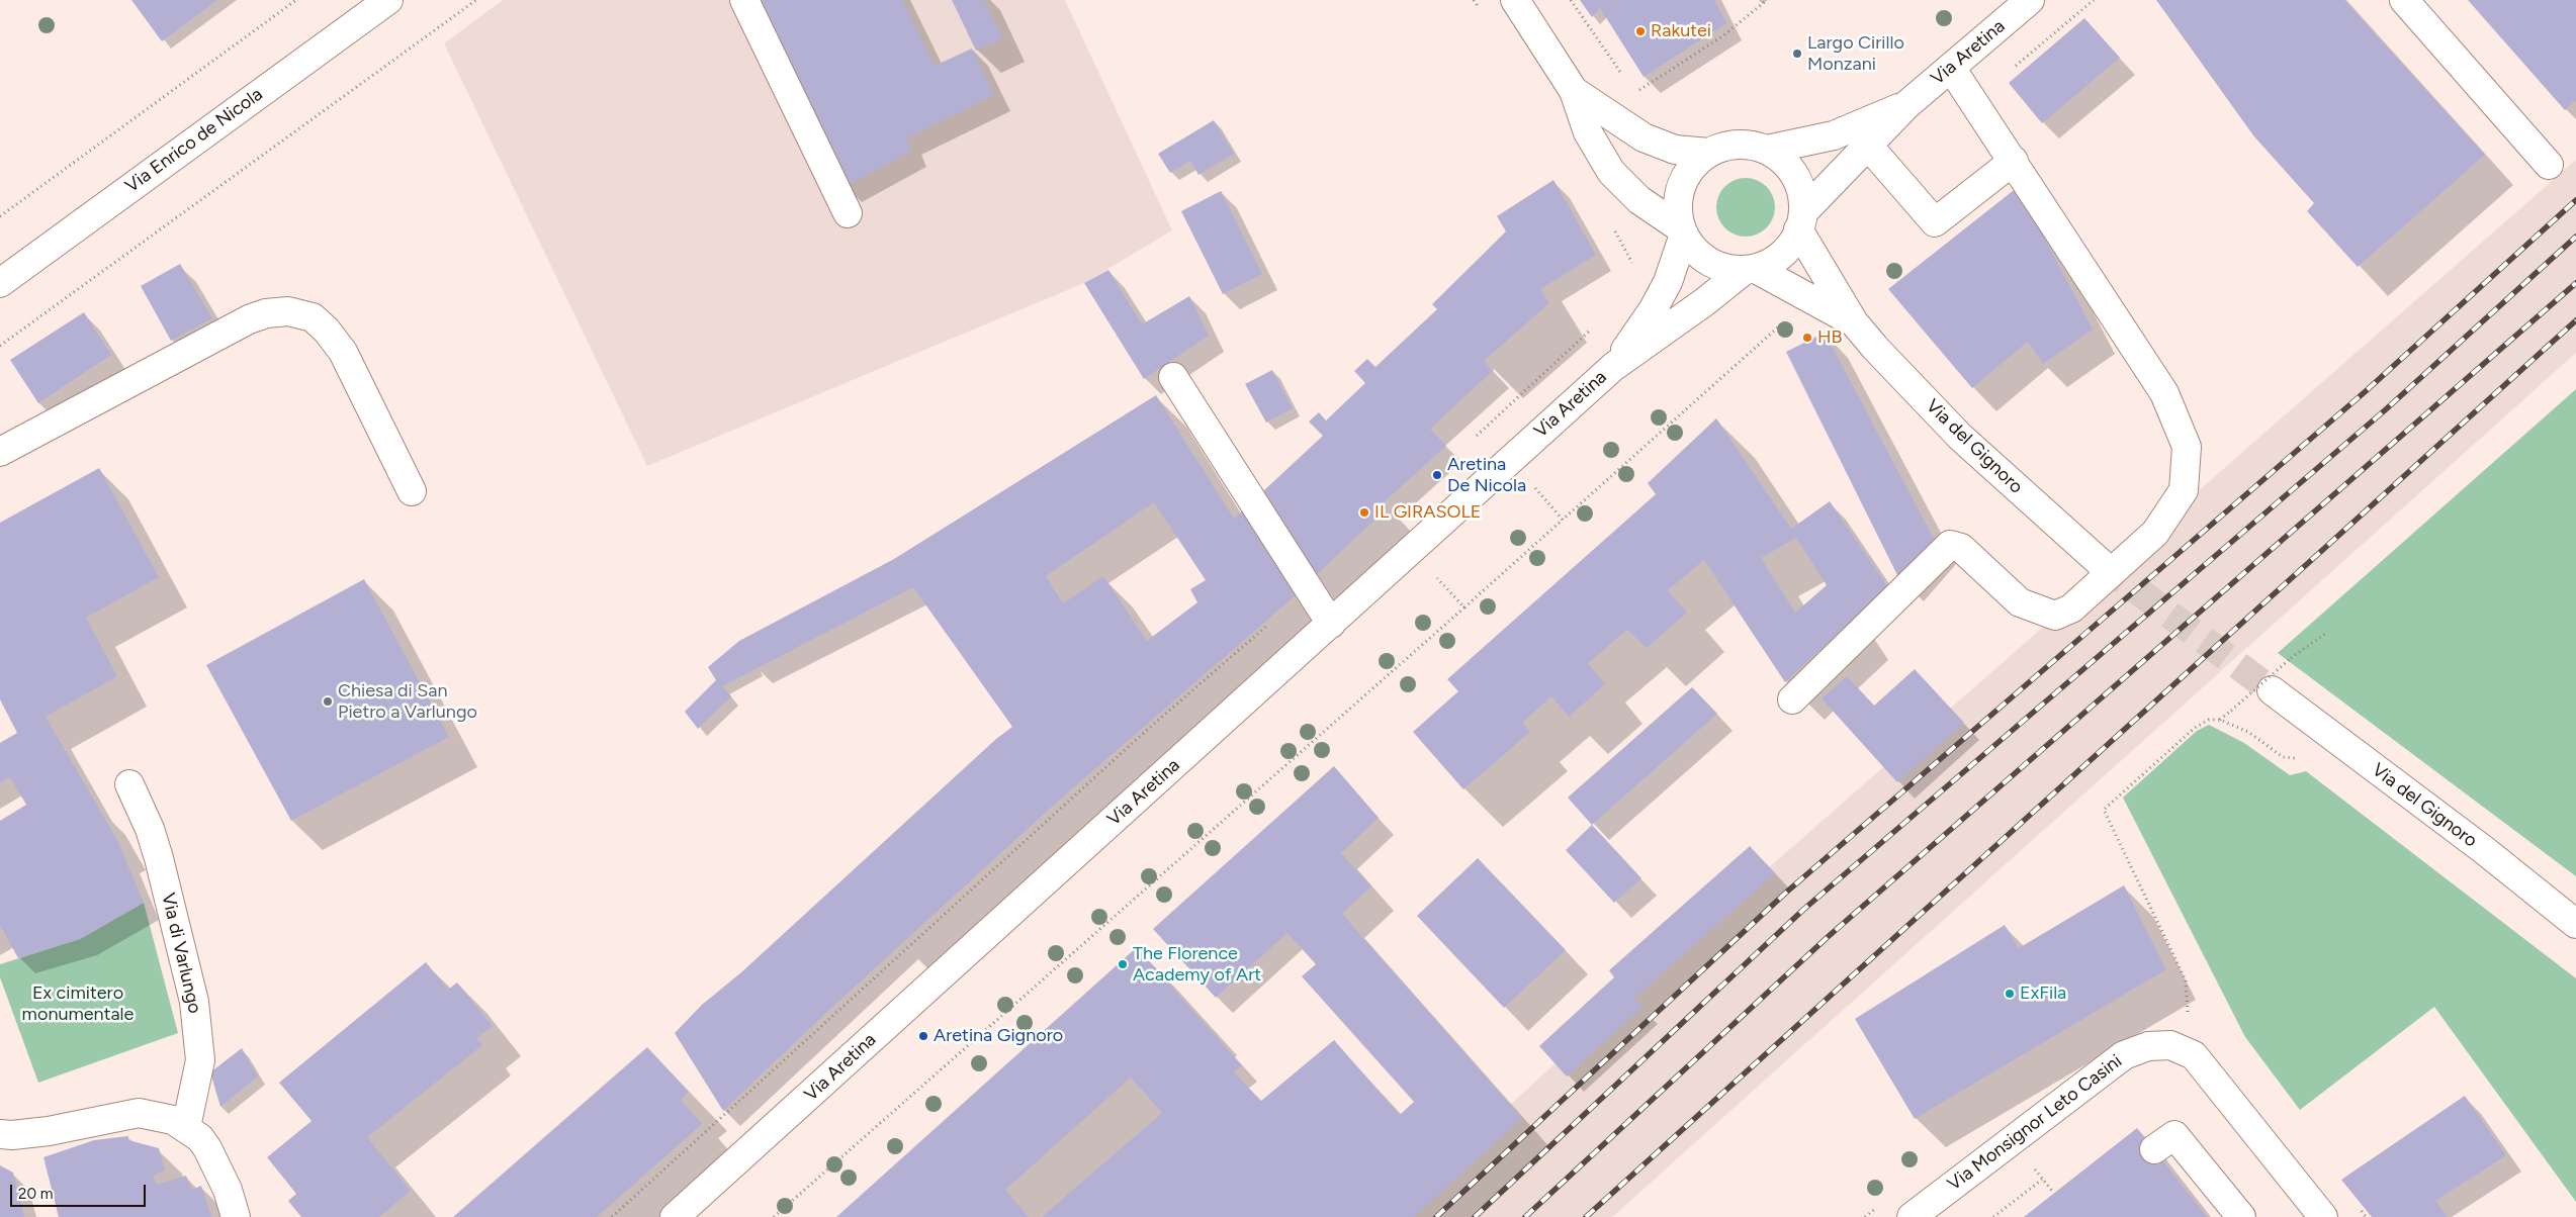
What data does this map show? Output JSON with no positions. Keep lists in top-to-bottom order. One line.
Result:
{"streets":{"street":["Via Aretina","Via Enrico de Nicola","Via del Gignoro","Via di Varlungo","Via Monsignor Leto Casini"]},"crossings":[["Via Aretina","Via del Gignoro"]],"parks":["Ex cimitero monumentale"],"places":["Rakutei","Largo Cirillo Monzani","HB","Aretina De Nicola","IL GIRASOLE","Chiesa di San Pietro a Varlungo","The Florence Academy of Art","ExFila","Aretina Gignoro"],"scale_bar":"20 m"}
